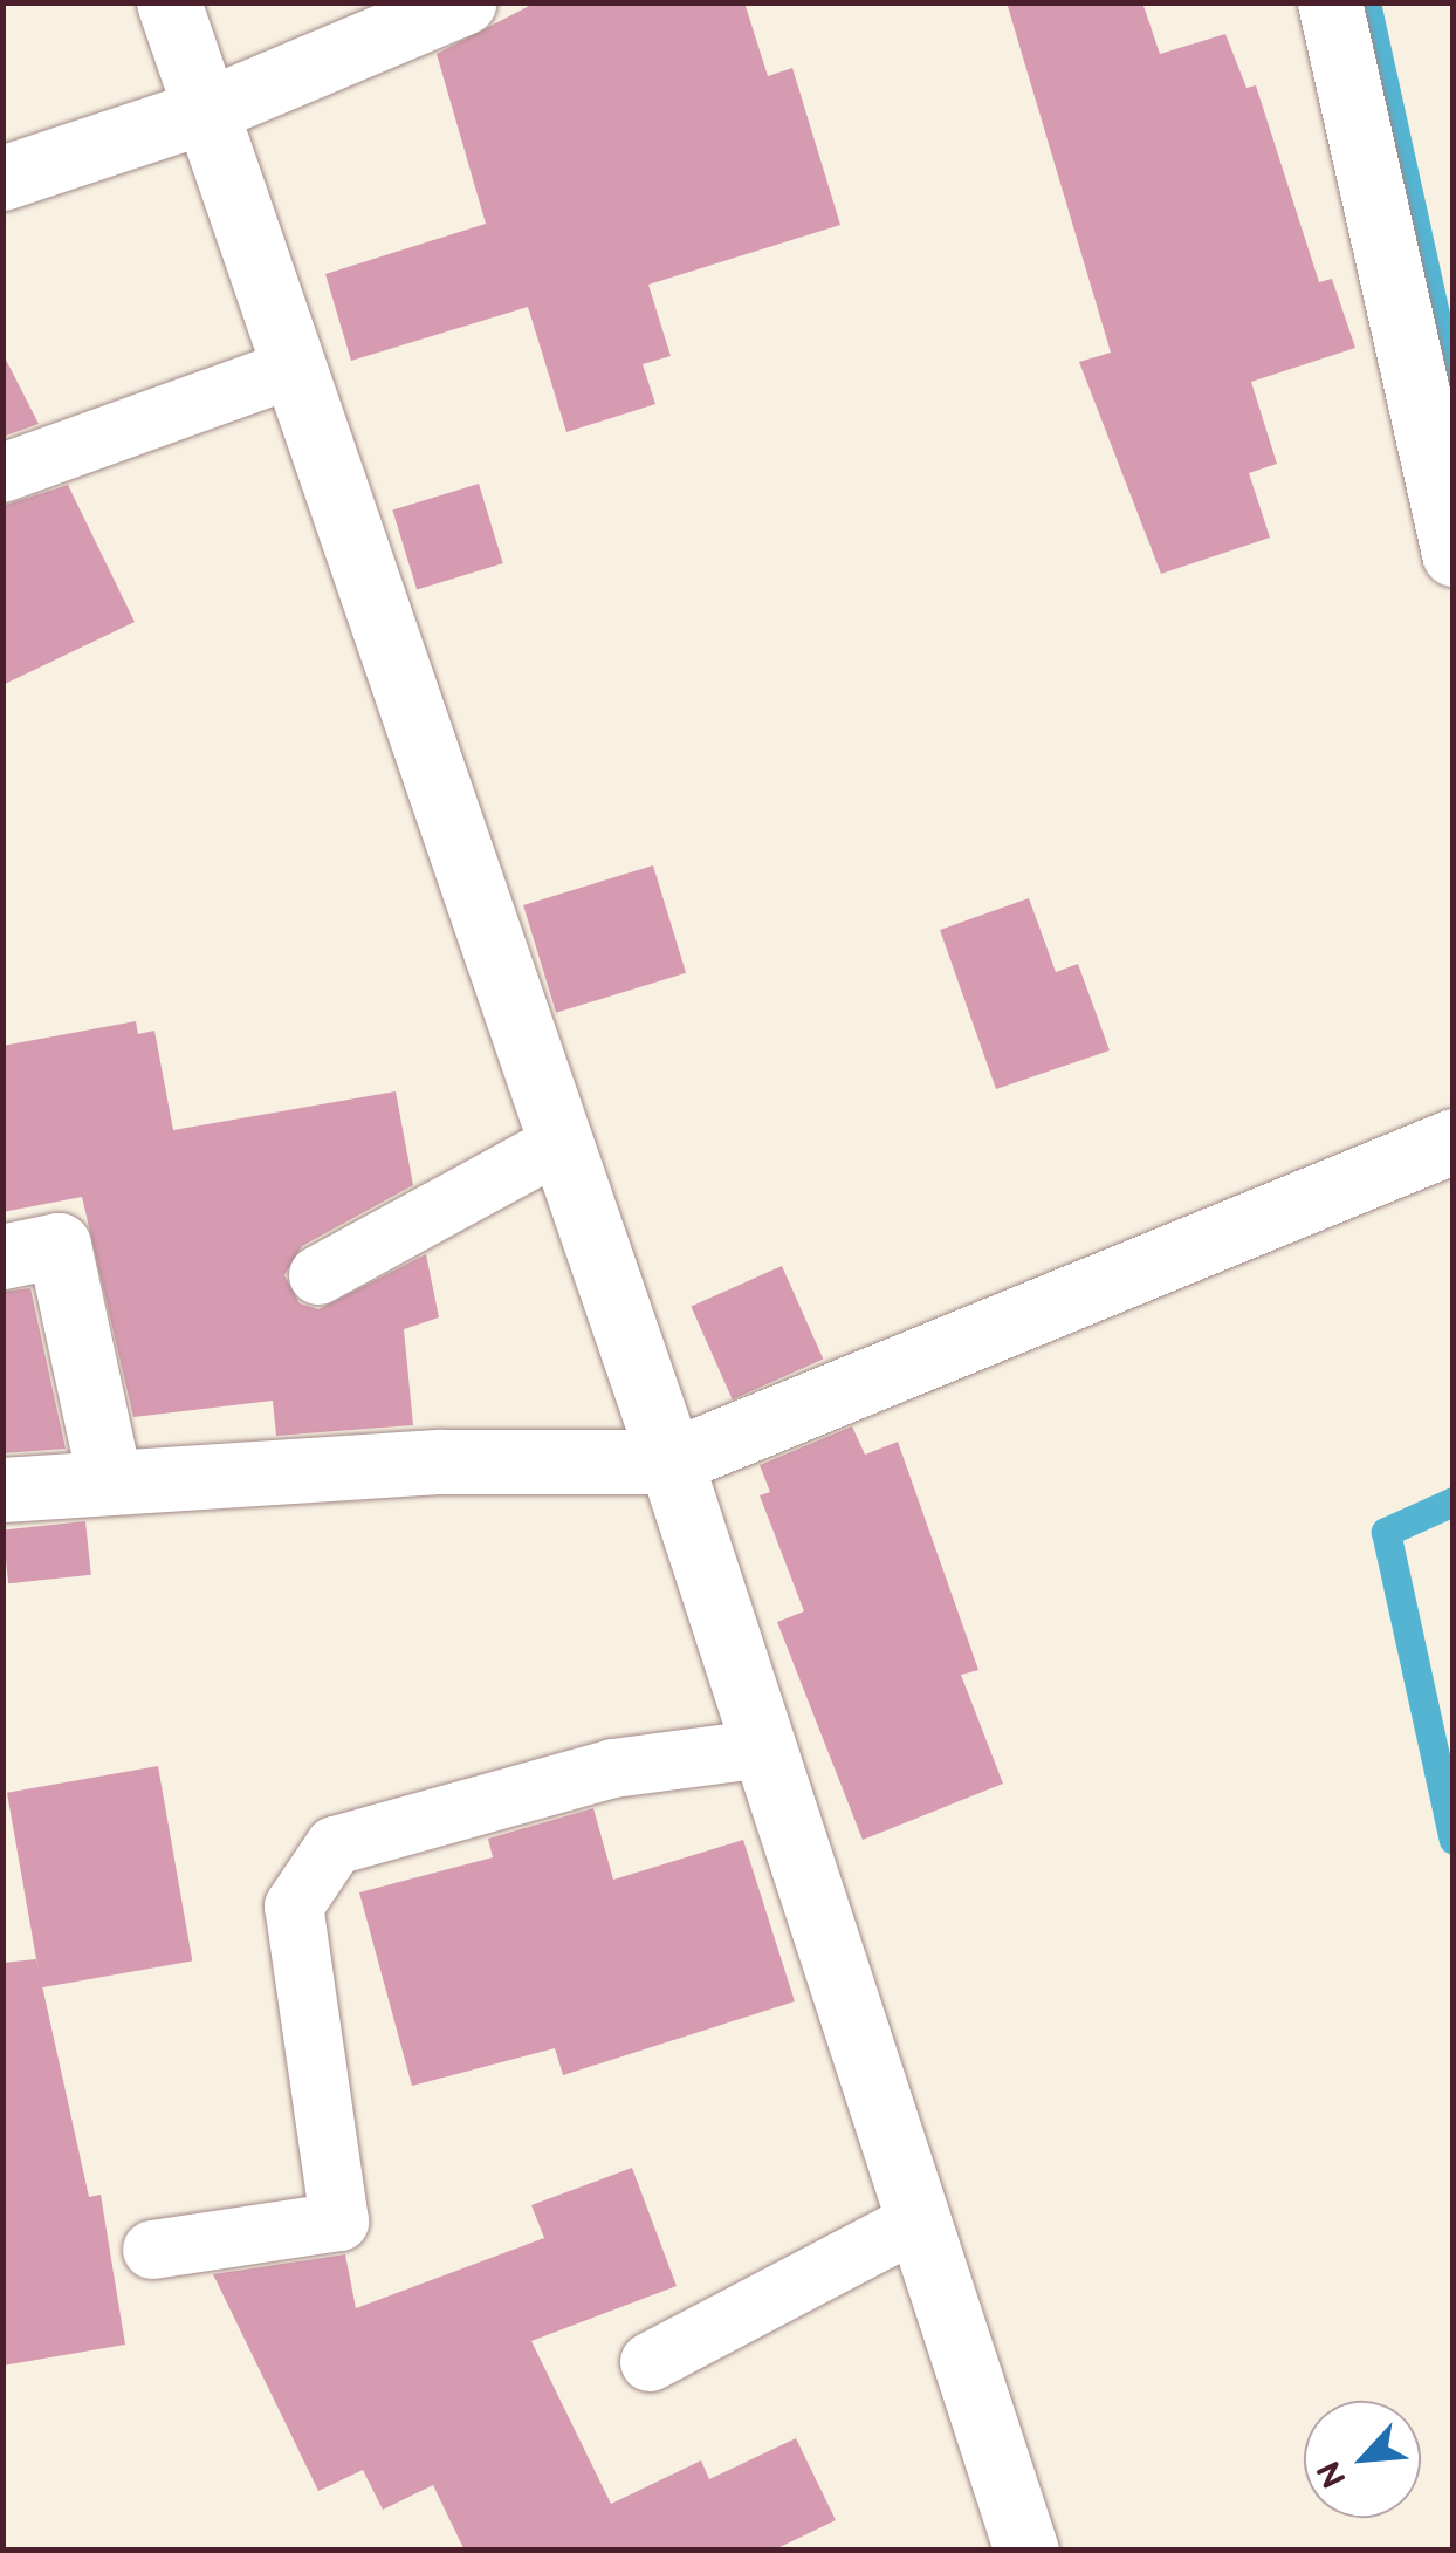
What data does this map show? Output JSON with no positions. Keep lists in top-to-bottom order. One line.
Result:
{"north":"bottom left"}
